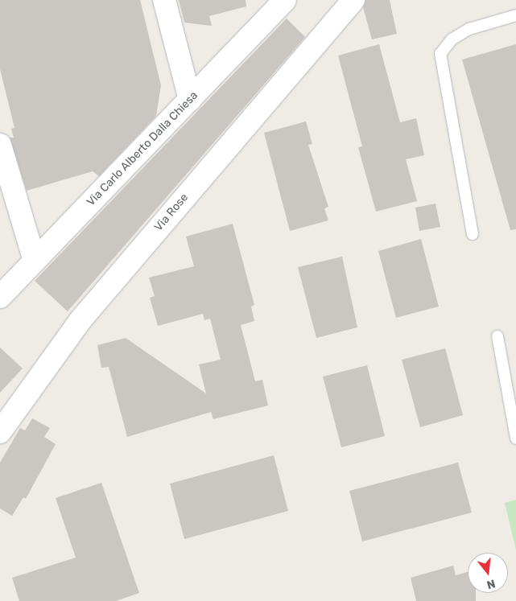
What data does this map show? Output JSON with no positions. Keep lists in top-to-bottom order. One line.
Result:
{"streets":{"street":["Via Carlo Alberto Dalla Chiesa","Via Rose"]},"north":"bottom"}
